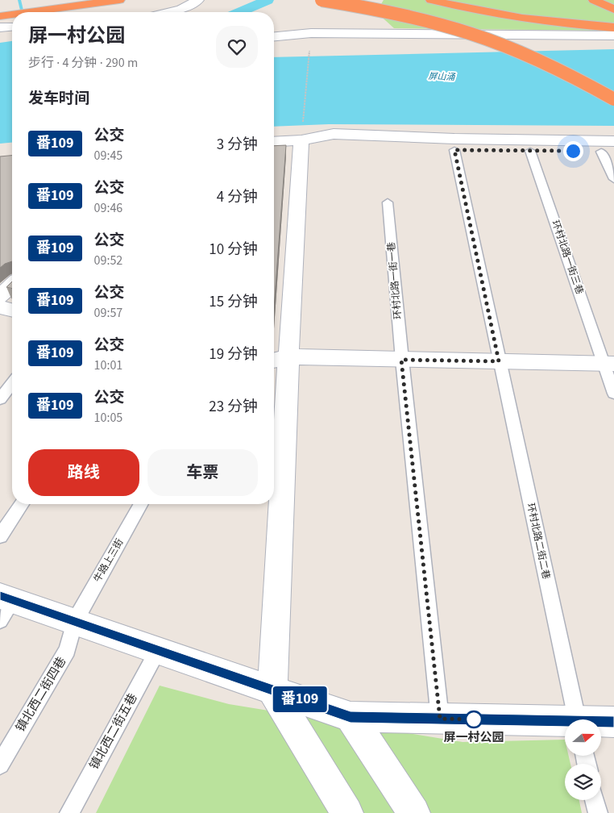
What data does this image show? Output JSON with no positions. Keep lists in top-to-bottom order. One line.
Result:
{"streets":{"lane":["环村北路一街三巷","环村北路一街一巷","环村北路二街二巷","牛路上三街","镇北西二街四巷","镇北西二街五巷"]},"crossings":[["牛路上三街","镇北西二街四巷"]],"water":["屏山涌"],"places":["屏一村公园"],"lines":["bus line 番109"],"north":"right","page":{"on_map":"番109","heading":[["屏一村公园","步行 · 4 分钟 · 290 m"],"发车时间"],"list":[{"mark":"番109","name":"公交","note":"09:45","value":"3 分钟"},{"mark":"番109","name":"公交","note":"09:46","value":"4 分钟"},{"mark":"番109","name":"公交","note":"09:52","value":"10 分钟"},{"mark":"番109","name":"公交","note":"09:57","value":"15 分钟"},{"mark":"番109","name":"公交","note":"10:01","value":"19 分钟"},{"mark":"番109","name":"公交","note":"10:05","value":"23 分钟"}],"buttons":["路线","车票"]}}
